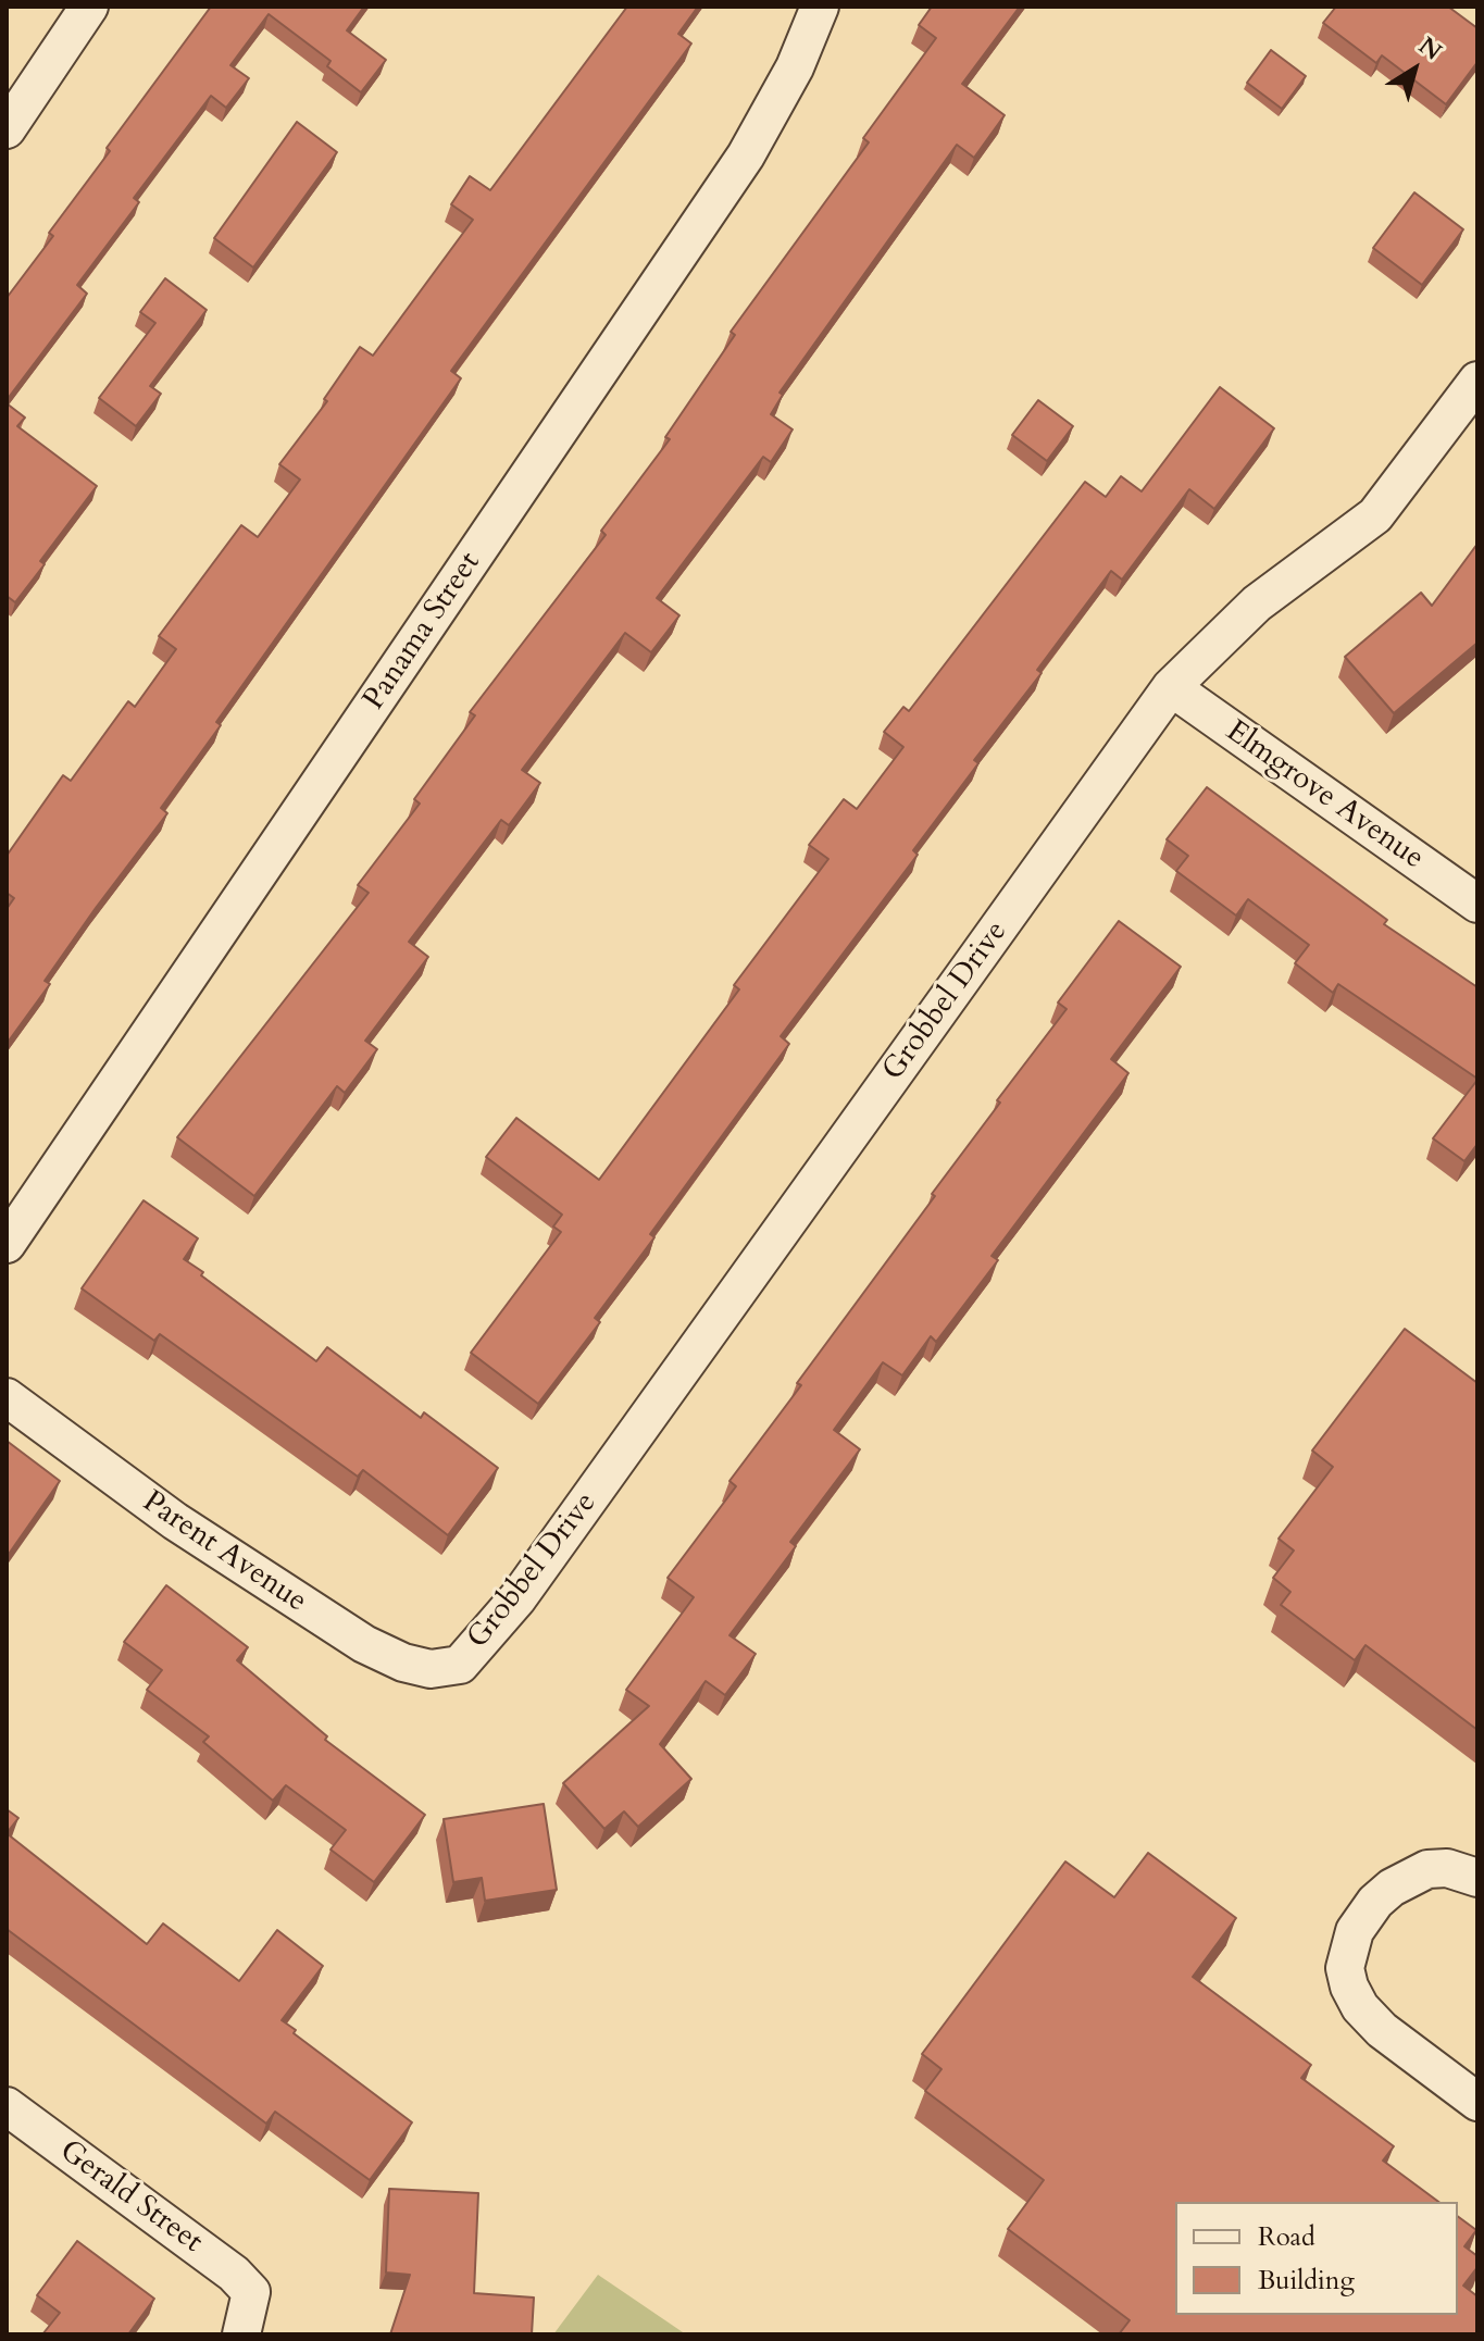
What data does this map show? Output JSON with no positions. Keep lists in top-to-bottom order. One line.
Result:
{"streets":{"street":["Panama Street","Elmgrove Avenue","Grobbel Drive","Parent Avenue","Gerald Street"]},"crossings":[["Elmgrove Avenue","Grobbel Drive"],["Grobbel Drive","Parent Avenue"]],"legend":["Road","Building"],"north":"top right"}
